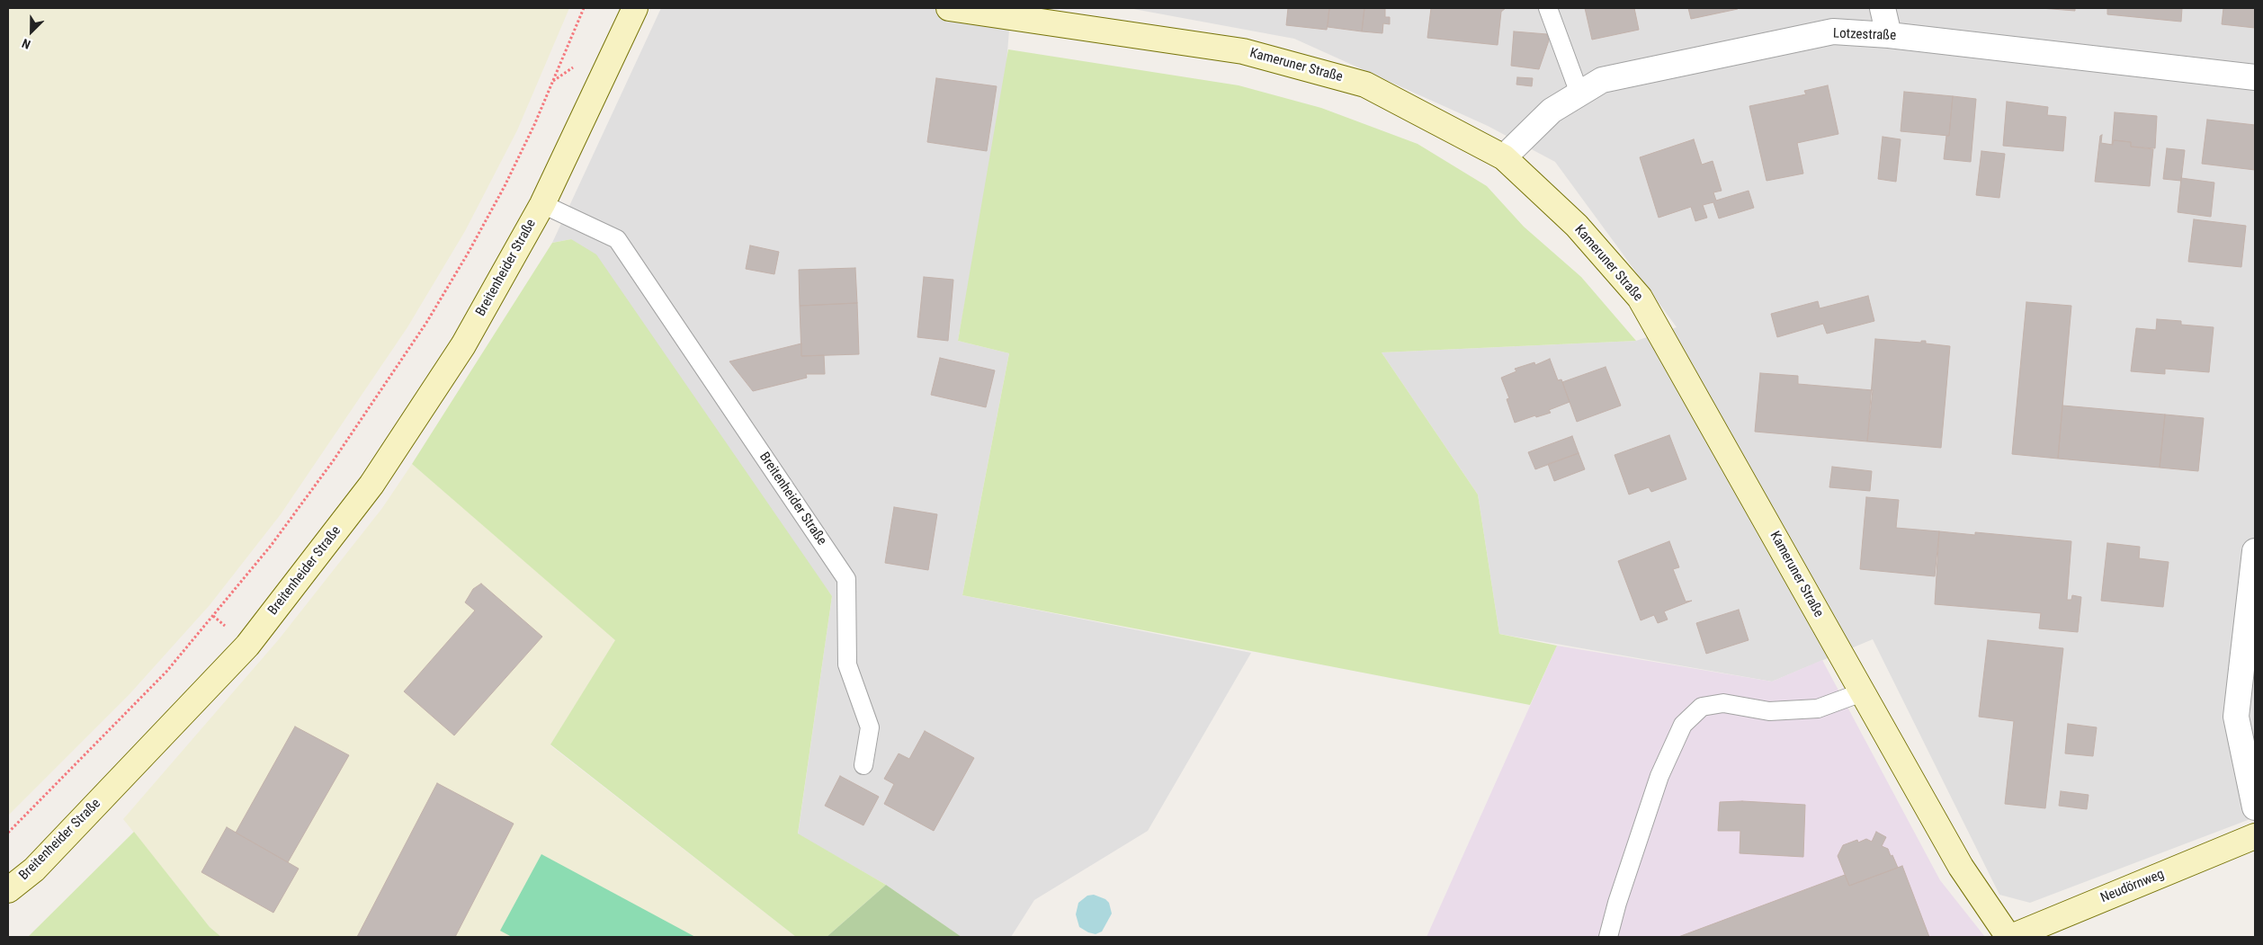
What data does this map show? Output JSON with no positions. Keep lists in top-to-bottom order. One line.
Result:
{"streets":{"street":["Lotzestraße","Kameruner Straße","Breitenheider Straße","Neudörnweg"]},"crossings":[["Lotzestraße","Kameruner Straße"],["Kameruner Straße","Neudörnweg"]],"north":"bottom left"}
